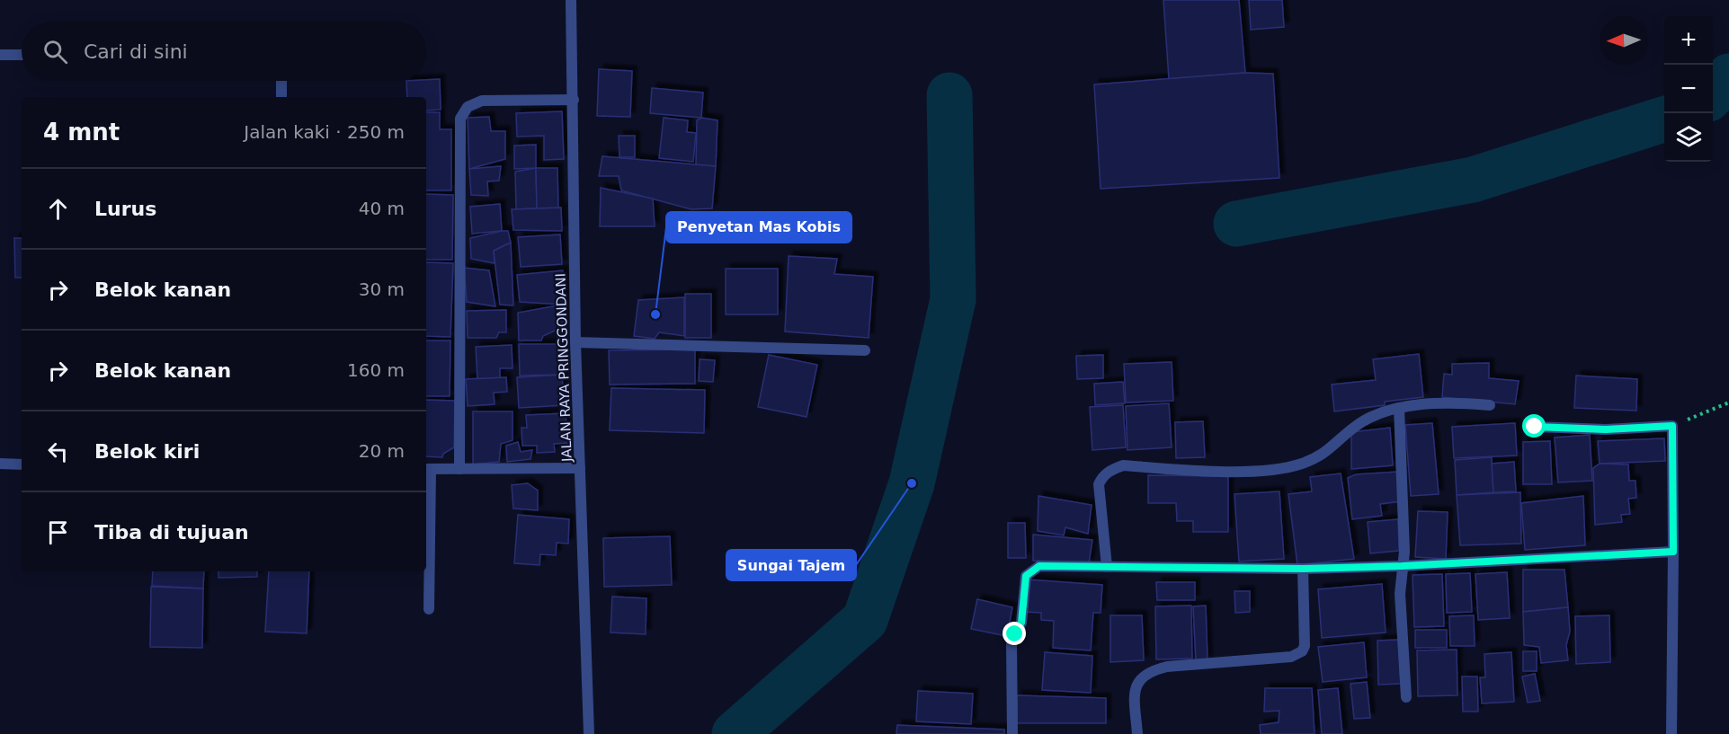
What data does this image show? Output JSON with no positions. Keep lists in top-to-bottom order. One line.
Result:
{"streets":{"street":["JALAN RAYA PRINGGONDANI"]},"places":["Penyetan Mas Kobis","Sungai Tajem"],"north":"left","page":{"map_buttons":["+","−"],"search":"Cari di sini","heading":["4 mnt","Jalan kaki · 250 m"],"list":[["Lurus","40 m"],["Belok kanan","30 m"],["Belok kanan","160 m"],["Belok kiri","20 m"],"Tiba di tujuan"]}}
